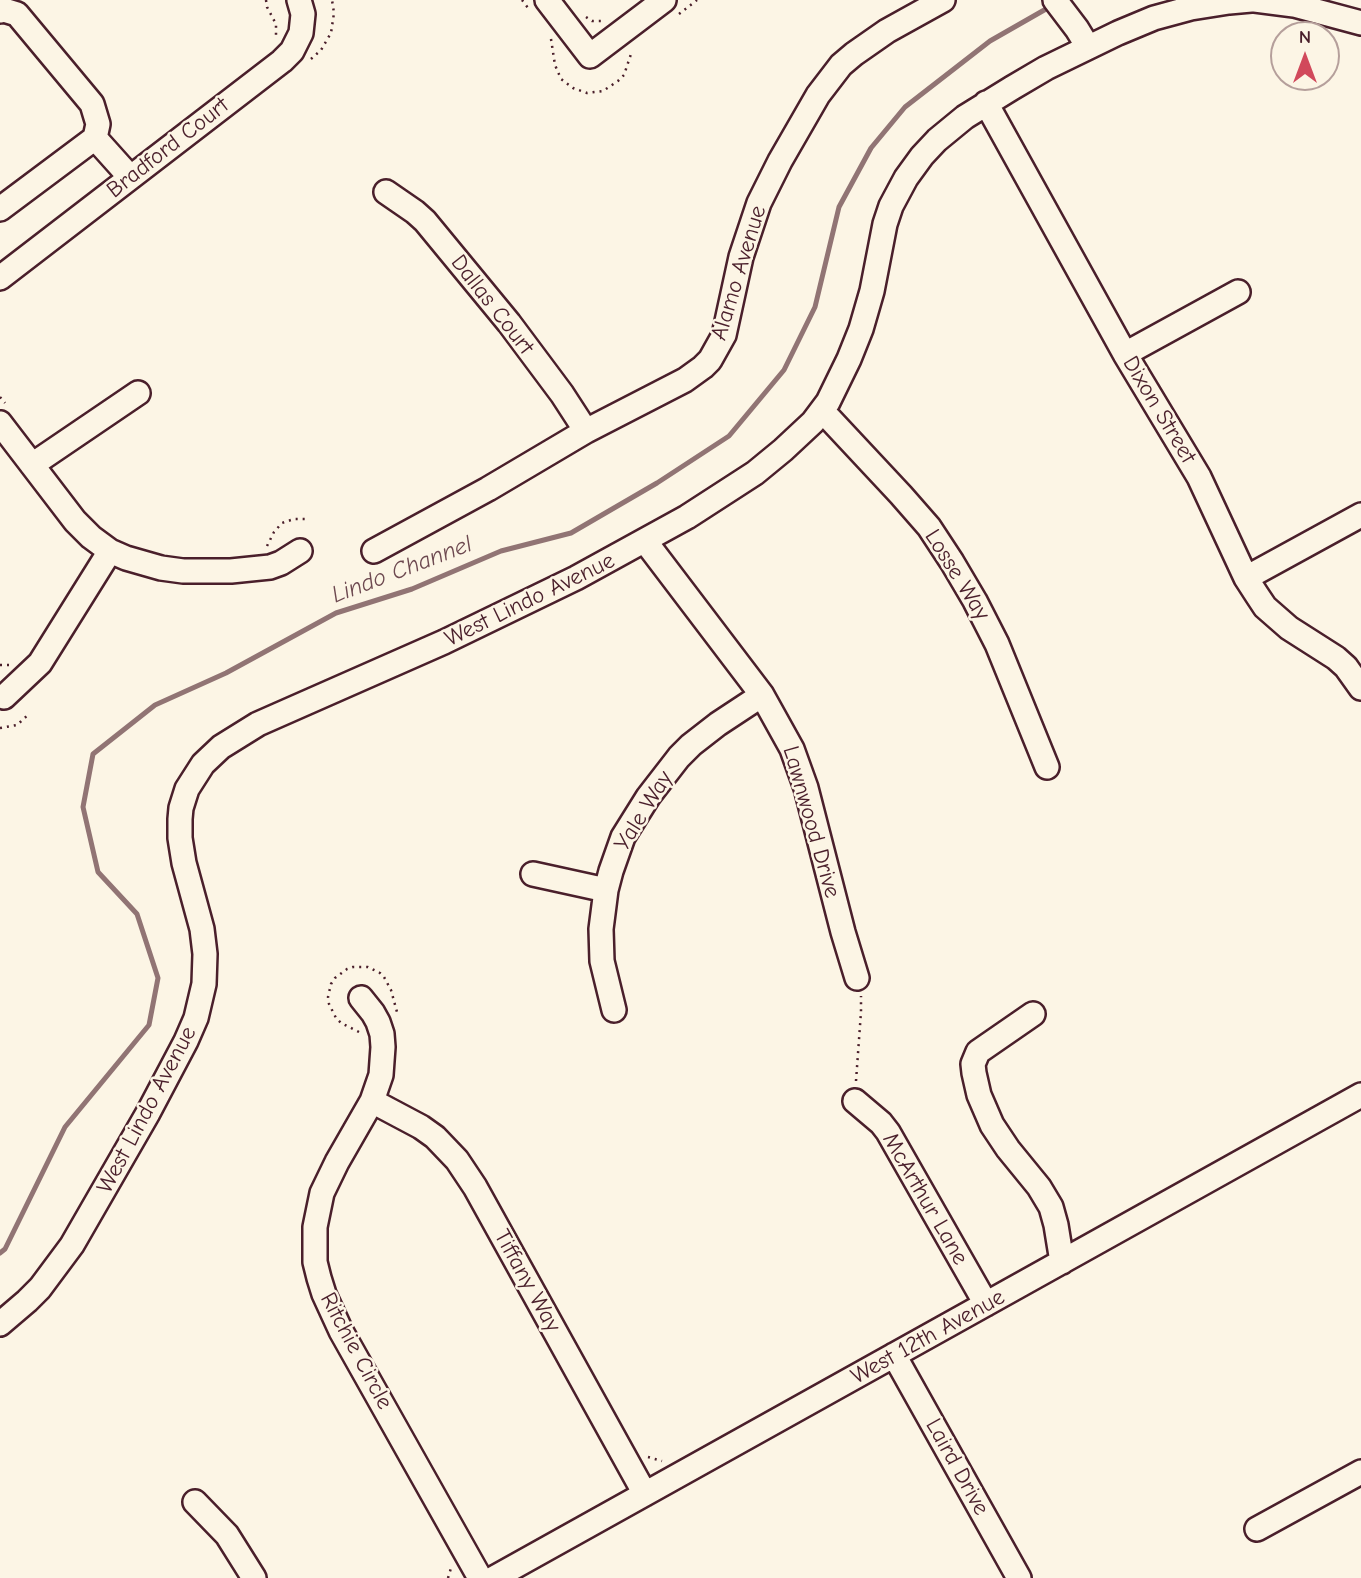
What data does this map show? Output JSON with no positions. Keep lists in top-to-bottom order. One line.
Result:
{"streets":{"street":["Bradford Court","Alamo Avenue","Dallas Court","Dixon Street","Losse Way","West Lindo Avenue","Yale Way","Lawnwood Drive","McArthur Lane","Tiffany Way","West 12th Avenue","Ritchie Circle","Laird Drive"]},"crossings":[["Alamo Avenue","Dallas Court"],["Dixon Street","West Lindo Avenue"],["Losse Way","West Lindo Avenue"],["West Lindo Avenue","Lawnwood Drive"],["Yale Way","Lawnwood Drive"],["McArthur Lane","West 12th Avenue"],["Tiffany Way","West 12th Avenue"],["Tiffany Way","Ritchie Circle"],["West 12th Avenue","Laird Drive"]],"water":["Lindo Channel"],"north":"top"}
